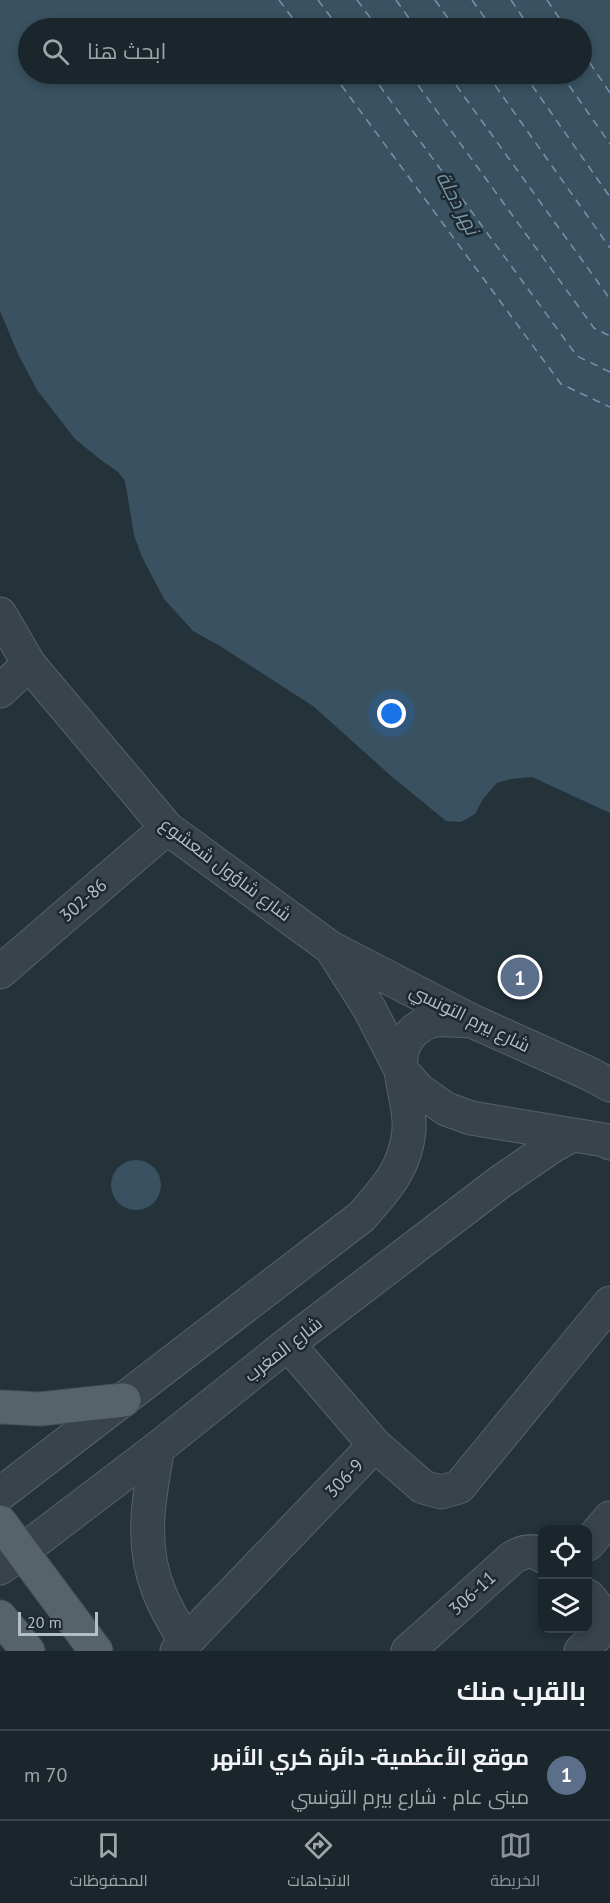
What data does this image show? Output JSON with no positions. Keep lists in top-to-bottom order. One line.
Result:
{"streets":{"street":["شارع شاؤول شعشوع","302-86","شارع بيرم التونسي","شارع المغرب","306-9","306-11"]},"crossings":[["شارع شاؤول شعشوع","302-86"],["شارع شاؤول شعشوع","شارع بيرم التونسي"]],"water":["نهر دجلة"],"scale_bar":"20 m","page":{"search":"ابحث هنا","pins":"1","scale":"20 m","heading":"بالقرب منك","list":[{"mark":"1","name":"موقع الأعظمية- دائرة كري الأنهر","note":"مبنى عام · شارع بيرم التونسي","value":"70 m"}],"nav":["الخريطة","الاتجاهات","المحفوظات"]}}
